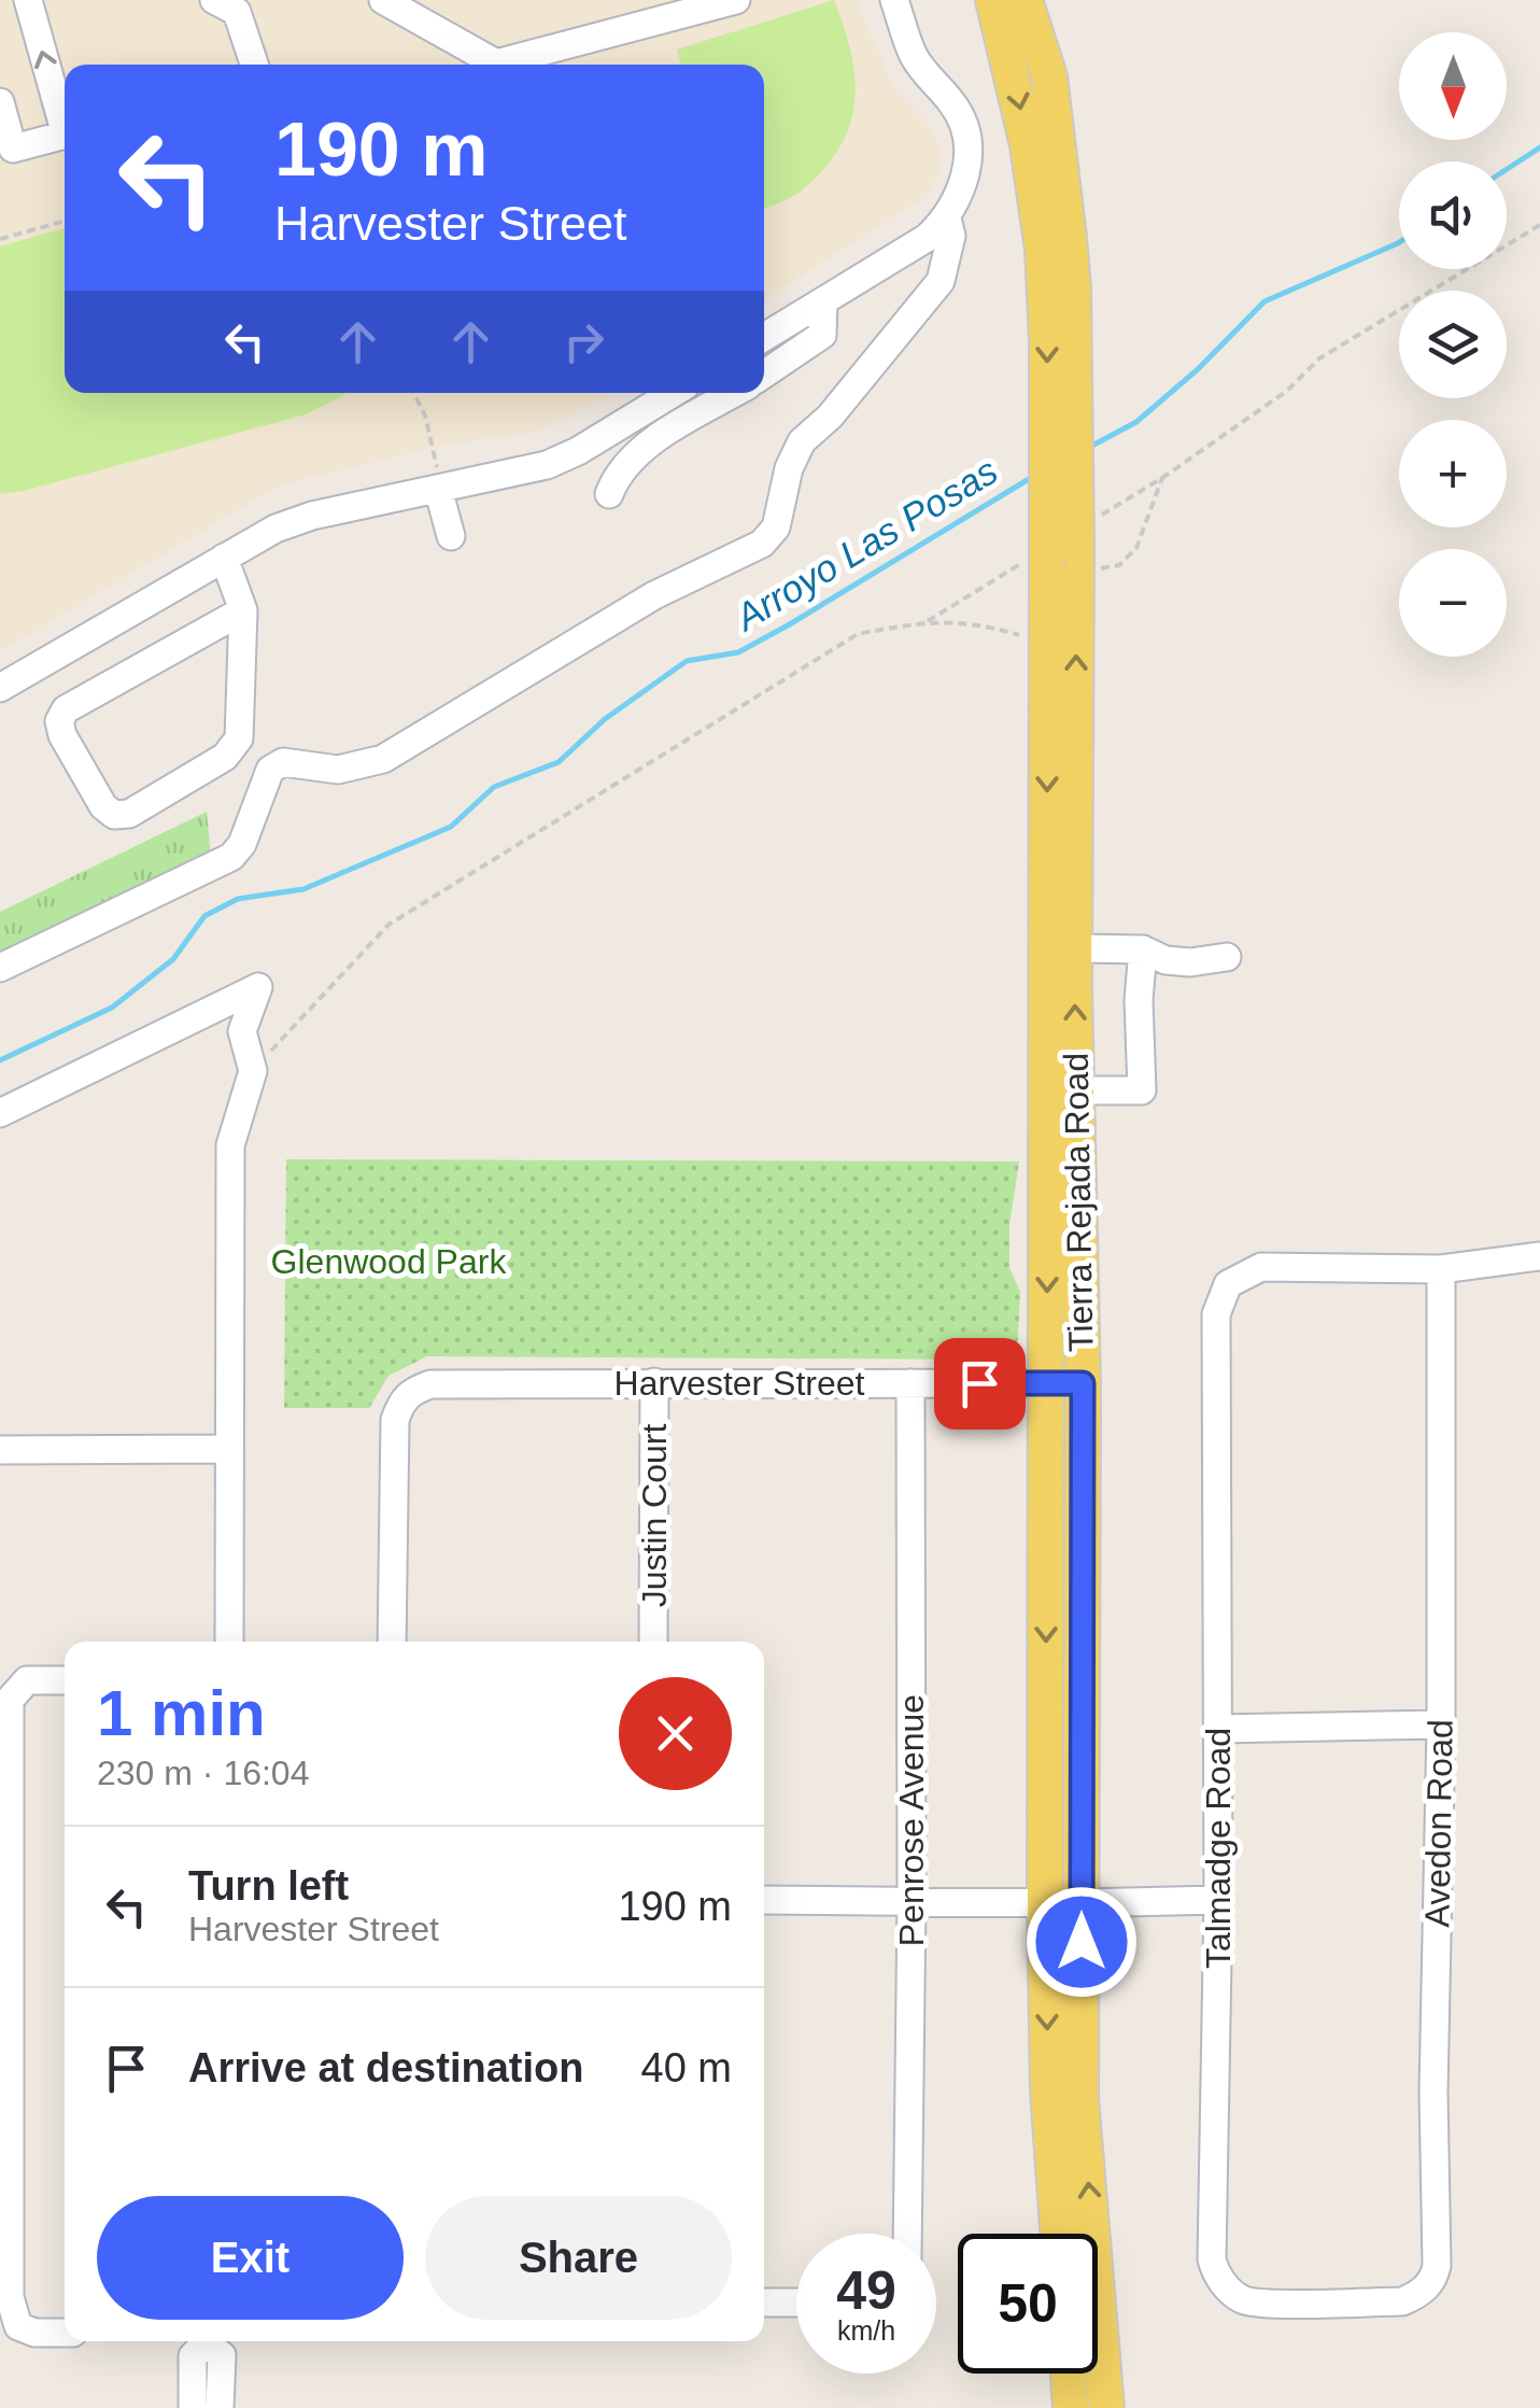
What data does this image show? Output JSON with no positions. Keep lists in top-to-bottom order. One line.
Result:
{"streets":{"main road":["Tierra Rejada Road"],"street":["Harvester Street","Justin Court","Penrose Avenue","Avedon Road","Talmadge Road"]},"crossings":[["Tierra Rejada Road","Harvester Street"],["Harvester Street","Justin Court"],["Harvester Street","Penrose Avenue"],["Avedon Road","Talmadge Road"]],"water":["Arroyo Las Posas"],"parks":["Glenwood Park"],"north":"bottom","page":{"map_buttons":["+","−"],"turn":["190 m","Harvester Street"],"heading":["1 min","230 m · 16:04"],"list":[{"name":"Turn left","note":"Harvester Street","value":"190 m"},{"name":"Arrive at destination","value":"40 m"}],"buttons":["Exit","Share"],"speed":"49 km/h","limit":"50"}}
